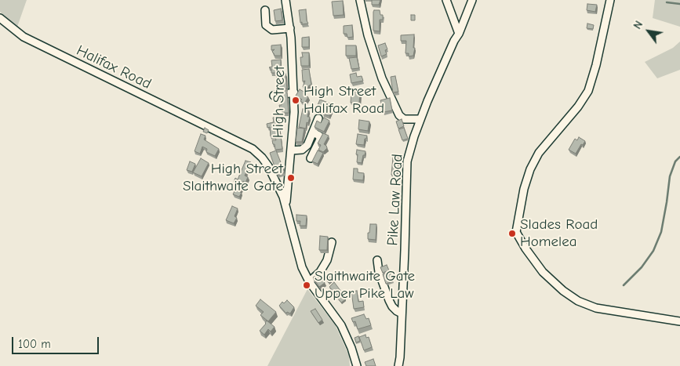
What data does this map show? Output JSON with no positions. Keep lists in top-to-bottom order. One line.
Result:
{"streets":{"street":["Halifax Road","High Street","Pike Law Road"]},"crossings":[["Halifax Road","High Street"]],"places":["High Street Halifax Road","High Street Slaithwaite Gate","Slades Road Homelea","Slaithwaite Gate Upper Pike Law"],"scale_bar":"100 m","north":"top left"}
